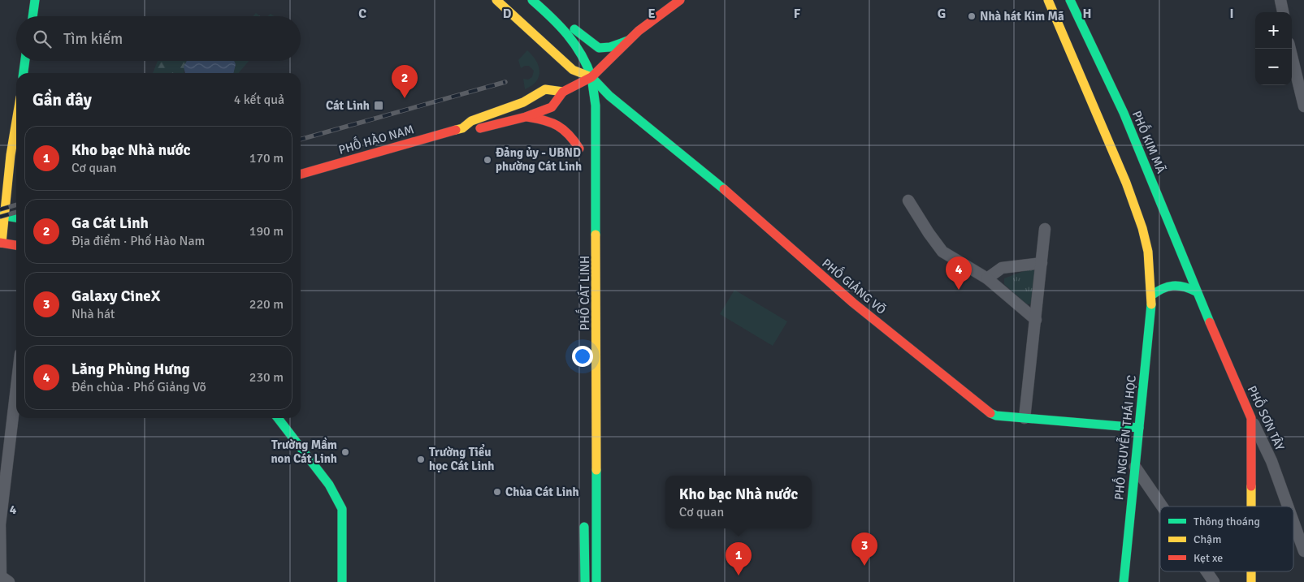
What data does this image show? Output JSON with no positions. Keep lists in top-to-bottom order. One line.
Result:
{"streets":{"main road":["PHỐ HÀO NAM","PHỐ KIM MÃ","PHỐ GIẢNG VÕ","PHỐ CÁT LINH","PHỐ SƠN TÂY","PHỐ NGUYỄN THÁI HỌC"]},"crossings":[["PHỐ HÀO NAM","PHỐ GIẢNG VÕ"],["PHỐ HÀO NAM","PHỐ CÁT LINH"],["PHỐ KIM MÃ","PHỐ SƠN TÂY"],["PHỐ GIẢNG VÕ","PHỐ CÁT LINH"],["PHỐ GIẢNG VÕ","PHỐ NGUYỄN THÁI HỌC"]],"places":{"other":["Nhà hát Kim Mã","Đảng ủy - UBND phường Cát Linh","Trường Mầm non Cát Linh","Trường Tiểu học Cát Linh","Chùa Cát Linh"],"transit":["Cát Linh"]},"legend":["Thông thoáng","Chậm","Kẹt xe"],"page":{"map_buttons":["+","−"],"search":"Tìm kiếm","pins":["2","4","3","1"],"heading":["Gần đây","4 kết quả"],"list":[{"mark":"1","name":"Kho bạc Nhà nước","note":"Cơ quan","value":"170 m"},{"mark":"2","name":"Ga Cát Linh","note":"Địa điểm · Phố Hào Nam","value":"190 m"},{"mark":"3","name":"Galaxy CineX","note":"Nhà hát","value":"220 m"},{"mark":"4","name":"Lăng Phùng Hưng","note":"Đền chùa · Phố Giảng Võ","value":"230 m"}],"popup":["Kho bạc Nhà nước","Cơ quan"]},"grid":{"columns":["C","D","E","F","G","H","I"],"rows":["4"]}}
